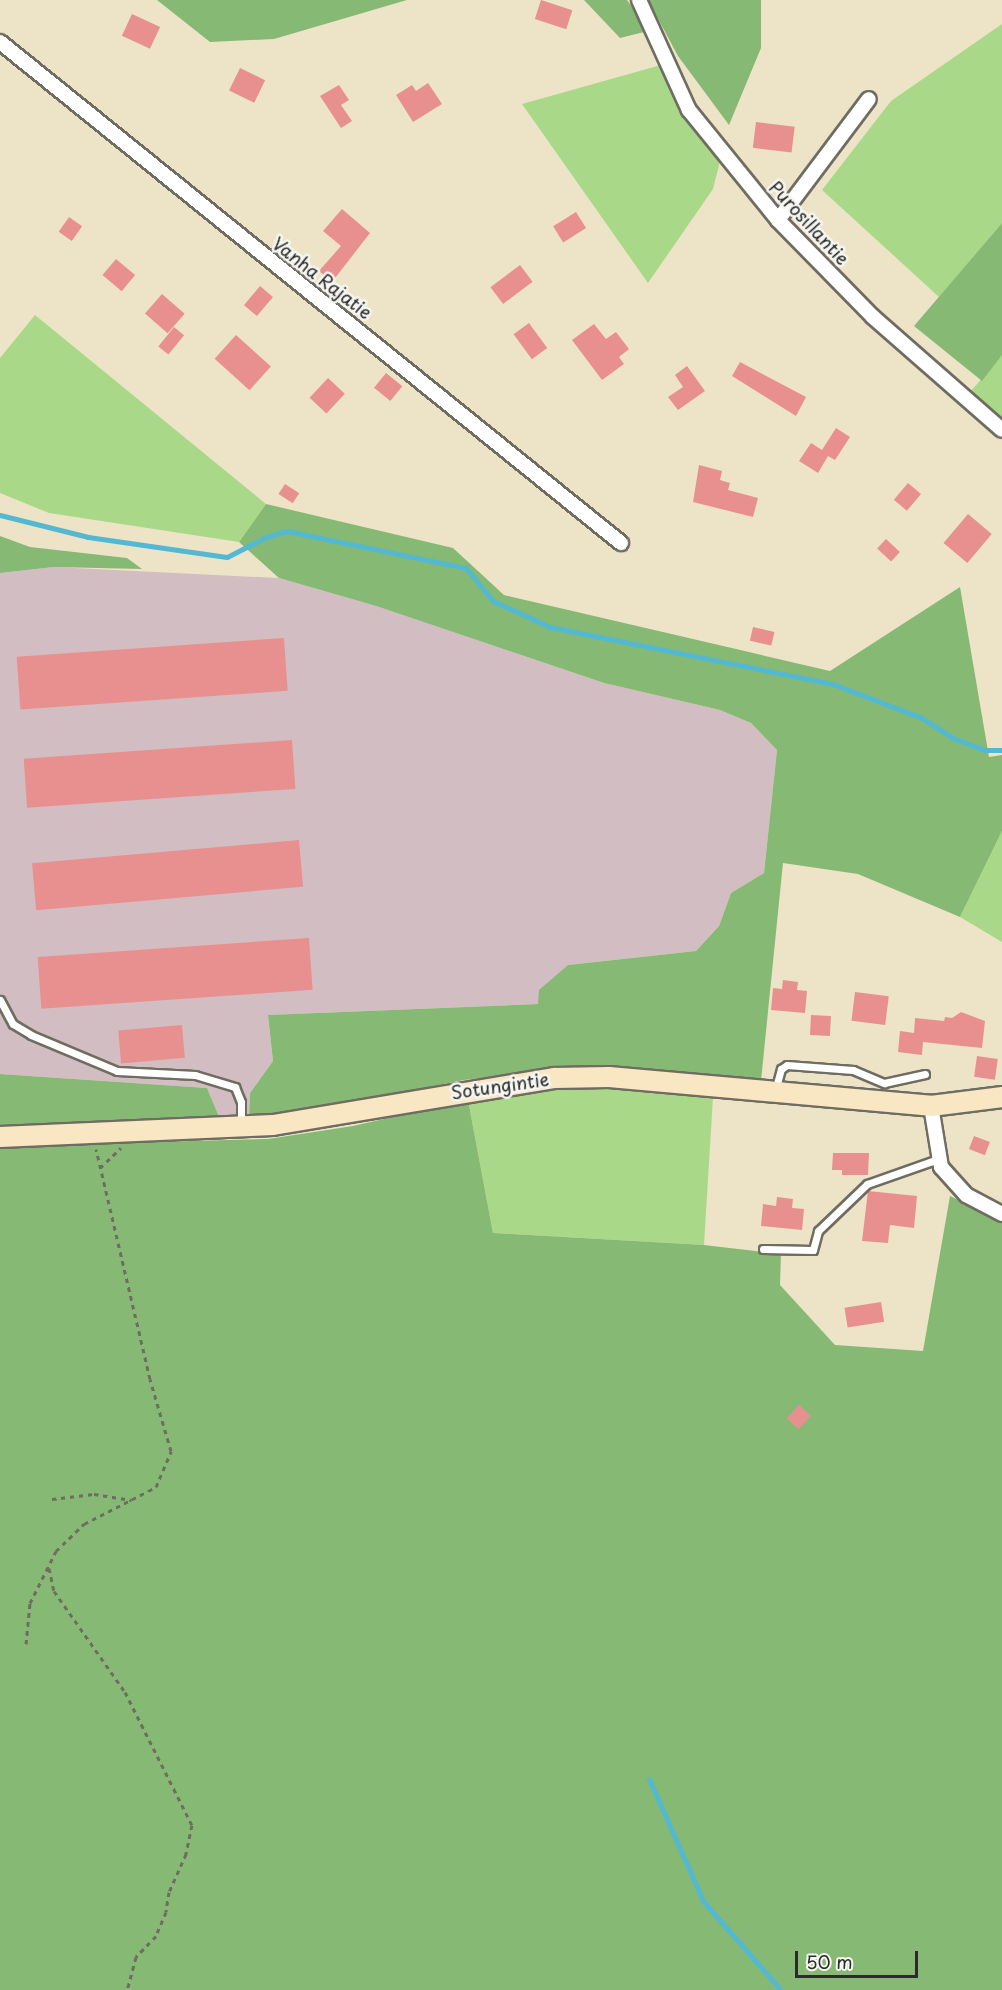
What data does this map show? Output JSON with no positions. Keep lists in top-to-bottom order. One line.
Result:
{"streets":{"street":["Purosillantie","Vanha Rajatie","Sotungintie"]},"scale_bar":"50 m"}
